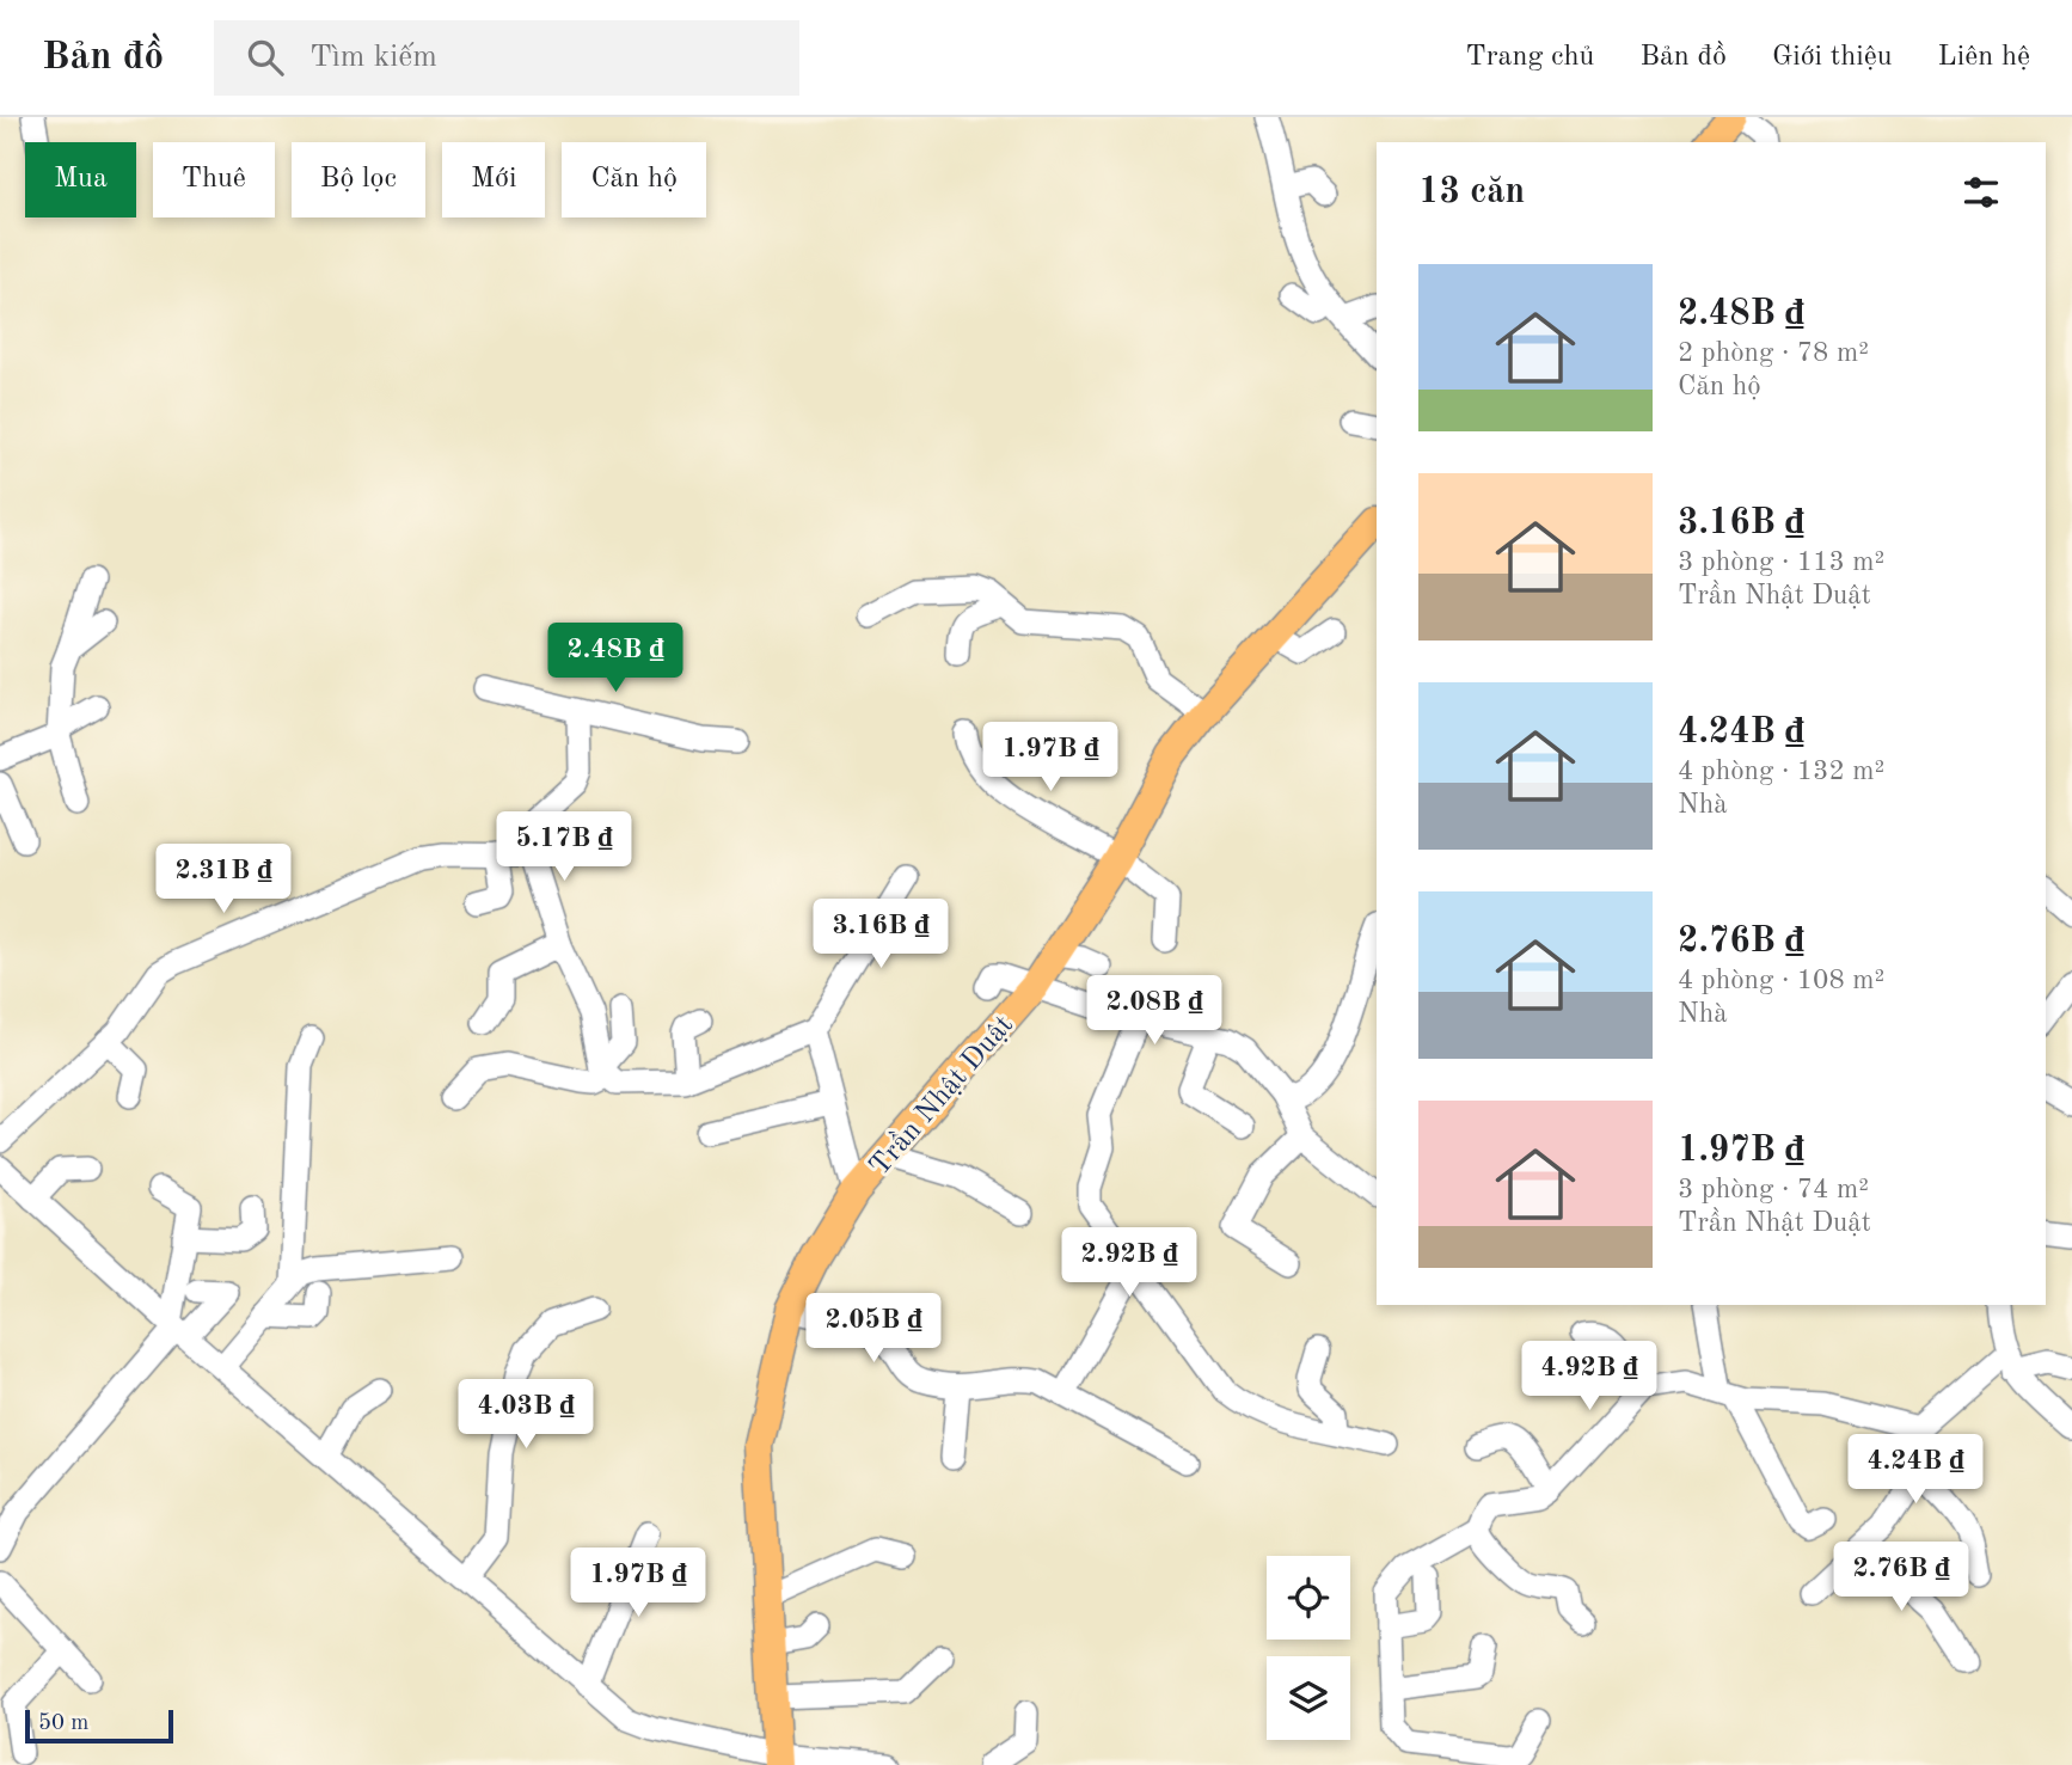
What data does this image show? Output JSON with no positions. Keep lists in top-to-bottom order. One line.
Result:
{"streets":{"main road":["Trần Nhật Duật"]},"scale_bar":"50 m","page":{"header":"Bản đồ","search":"Tìm kiếm","nav":["Trang chủ","Bản đồ","Giới thiệu","Liên hệ"],"chip":["Mua","Thuê","Bộ lọc","Mới","Căn hộ"],"heading":"13 căn","list":[{"name":"2.48B ₫","note":"2 phòng · 78 m² · Căn hộ"},{"name":"3.16B ₫","note":"3 phòng · 113 m² · Trần Nhật Duật"},{"name":"4.24B ₫","note":"4 phòng · 132 m² · Nhà"},{"name":"2.76B ₫","note":"4 phòng · 108 m² · Nhà"},{"name":"1.97B ₫","note":"3 phòng · 74 m² · Trần Nhật Duật"}],"price":["2.48B ₫","1.97B ₫","5.17B ₫","2.31B ₫","3.16B ₫","2.08B ₫","2.92B ₫","2.05B ₫","4.92B ₫","4.03B ₫","4.24B ₫","2.76B ₫","1.97B ₫"],"scale":"50 m"}}
